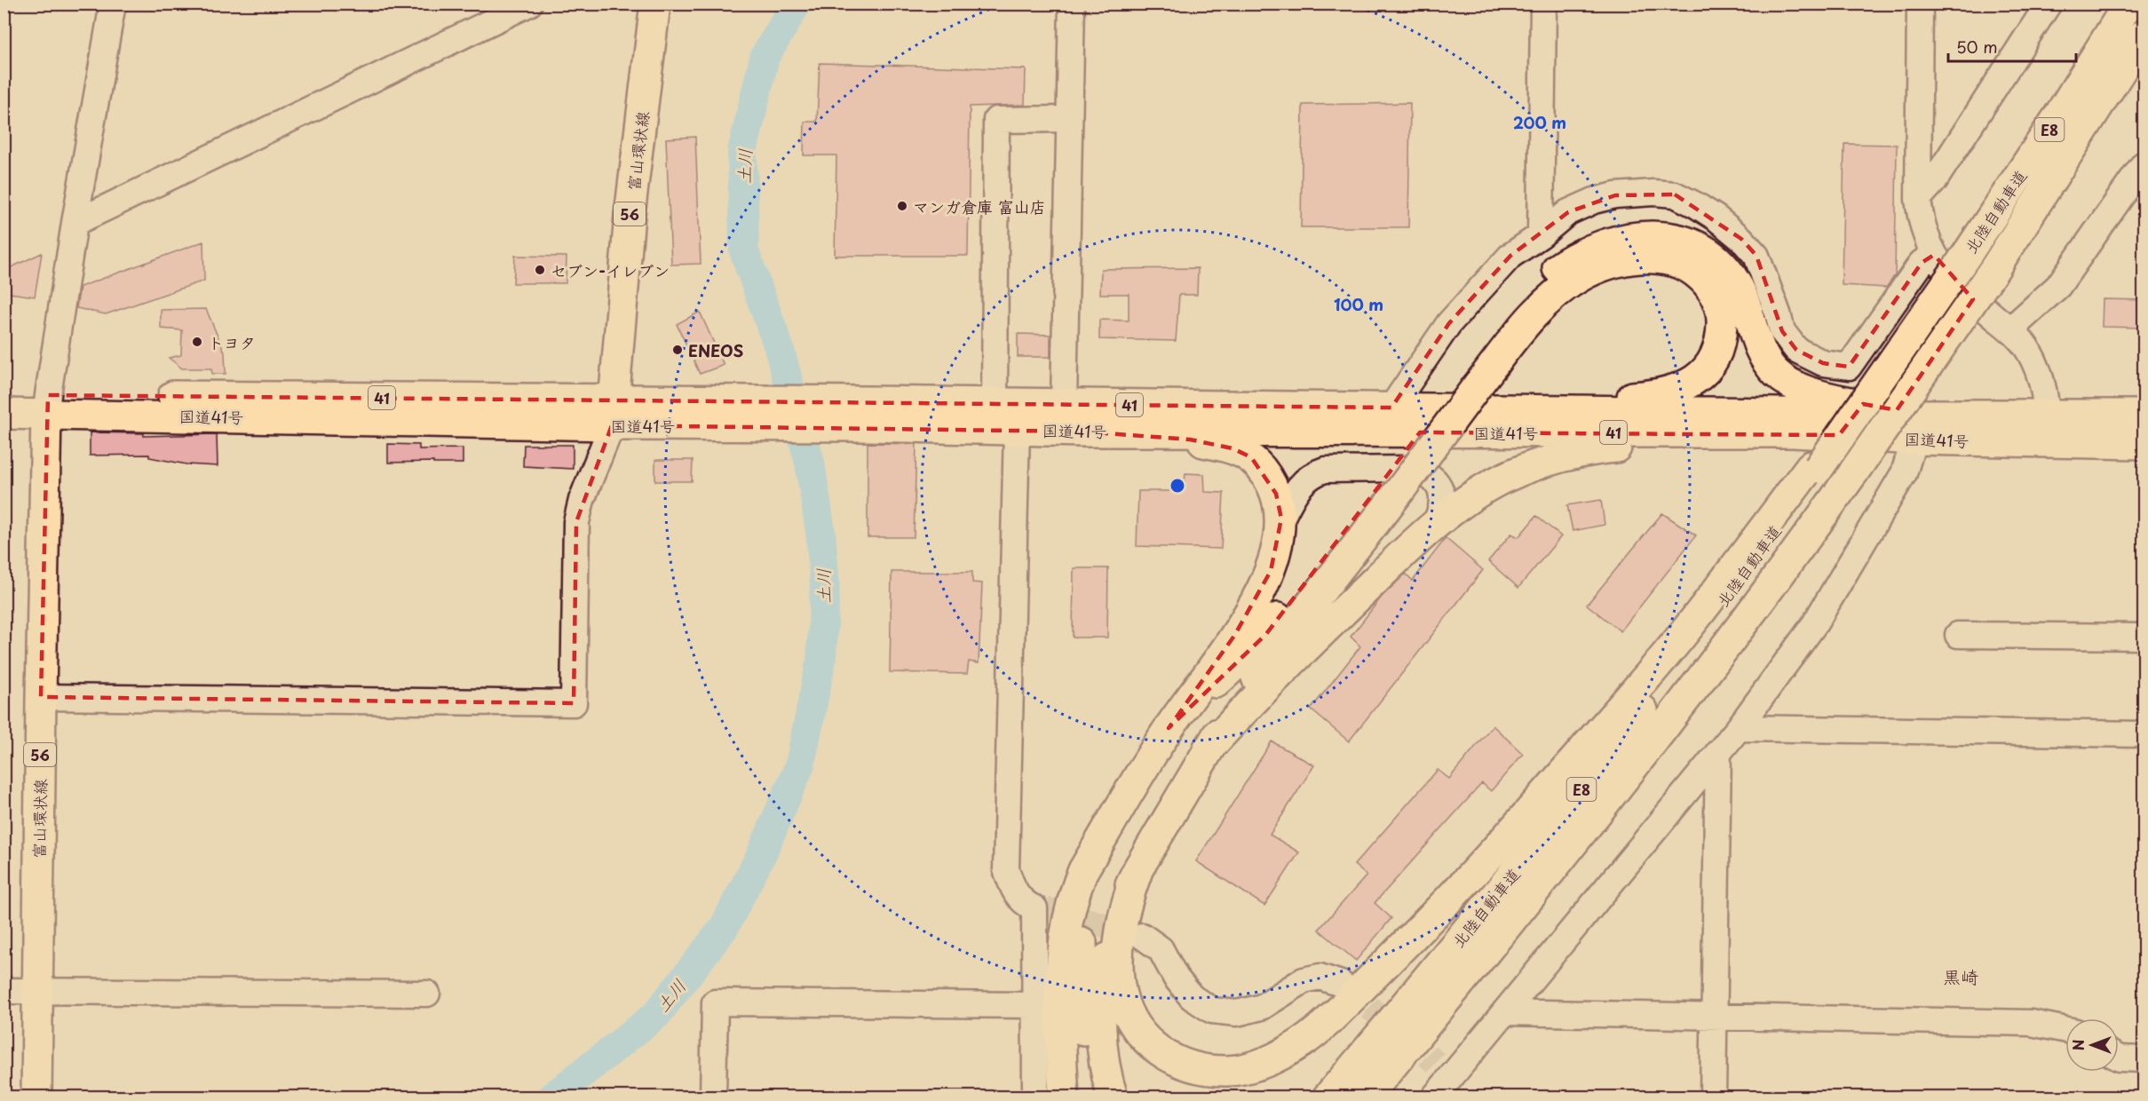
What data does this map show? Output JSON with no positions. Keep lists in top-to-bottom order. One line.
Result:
{"streets":{"main road":["E8","富山環状線","北陸自動車道","56","41","国道41号"]},"crossings":[["富山環状線","国道41号"]],"districts":["黒崎"],"water":["土川"],"places":["マンガ倉庫 富山店","セブン-イレブン","トヨタ","ENEOS"],"scale_bar":"50 m","north":"left","rings":["200 m","100 m"]}
